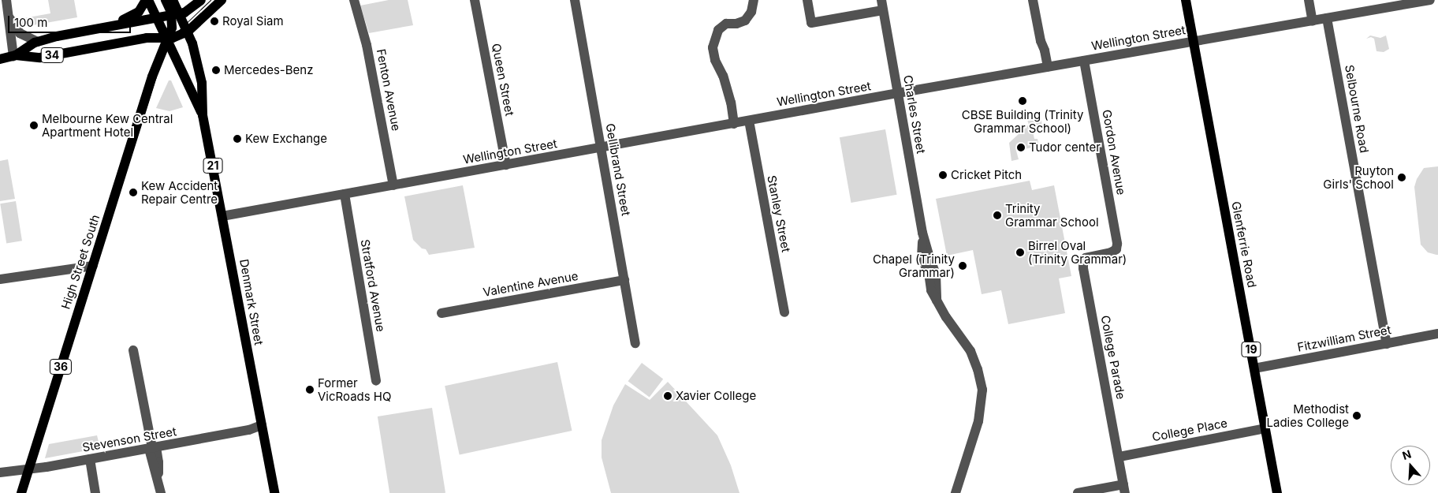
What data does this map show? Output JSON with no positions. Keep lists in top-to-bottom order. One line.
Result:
{"streets":{"main road":["34","21","Glenferrie Road","High Street South","Denmark Street","19","36"],"street":["Wellington Street","Queen Street","Fenton Avenue","Selbourne Road","Charles Street","Gordon Avenue","Gellibrand Street","Stanley Street","Valentine Avenue","Stratford Avenue","Fitzwilliam Street","College Parade","College Place","Stevenson Street"]},"crossings":[["Wellington Street","Queen Street"],["Wellington Street","Fenton Avenue"],["Wellington Street","Selbourne Road"],["Wellington Street","Charles Street"],["Wellington Street","Gordon Avenue"],["Wellington Street","Gellibrand Street"],["Wellington Street","Stanley Street"],["Wellington Street","Glenferrie Road"],["Wellington Street","Stratford Avenue"],["Wellington Street","Denmark Street"],["34","21"],["34","High Street South"],["34","Denmark Street"],["Selbourne Road","Fitzwilliam Street"],["Gordon Avenue","College Parade"],["21","High Street South"],["21","Denmark Street"],["Gellibrand Street","Valentine Avenue"],["Glenferrie Road","Fitzwilliam Street"],["Glenferrie Road","College Place"],["High Street South","Denmark Street"],["High Street South","Stevenson Street"],["Denmark Street","Stevenson Street"],["College Parade","College Place"]],"places":["Royal Siam","Mercedes-Benz","CBSE Building (Trinity Grammar School)","Melbourne Kew Central Apartment Hotel","Kew Exchange","Tudor center","Cricket Pitch","Ruyton Girls' School","Kew Accident Repair Centre","Trinity Grammar School","Birrel Oval (Trinity Grammar)","Chapel (Trinity Grammar)","Former VicRoads HQ","Xavier College","Methodist Ladies College"],"scale_bar":"100 m","north":"top"}
